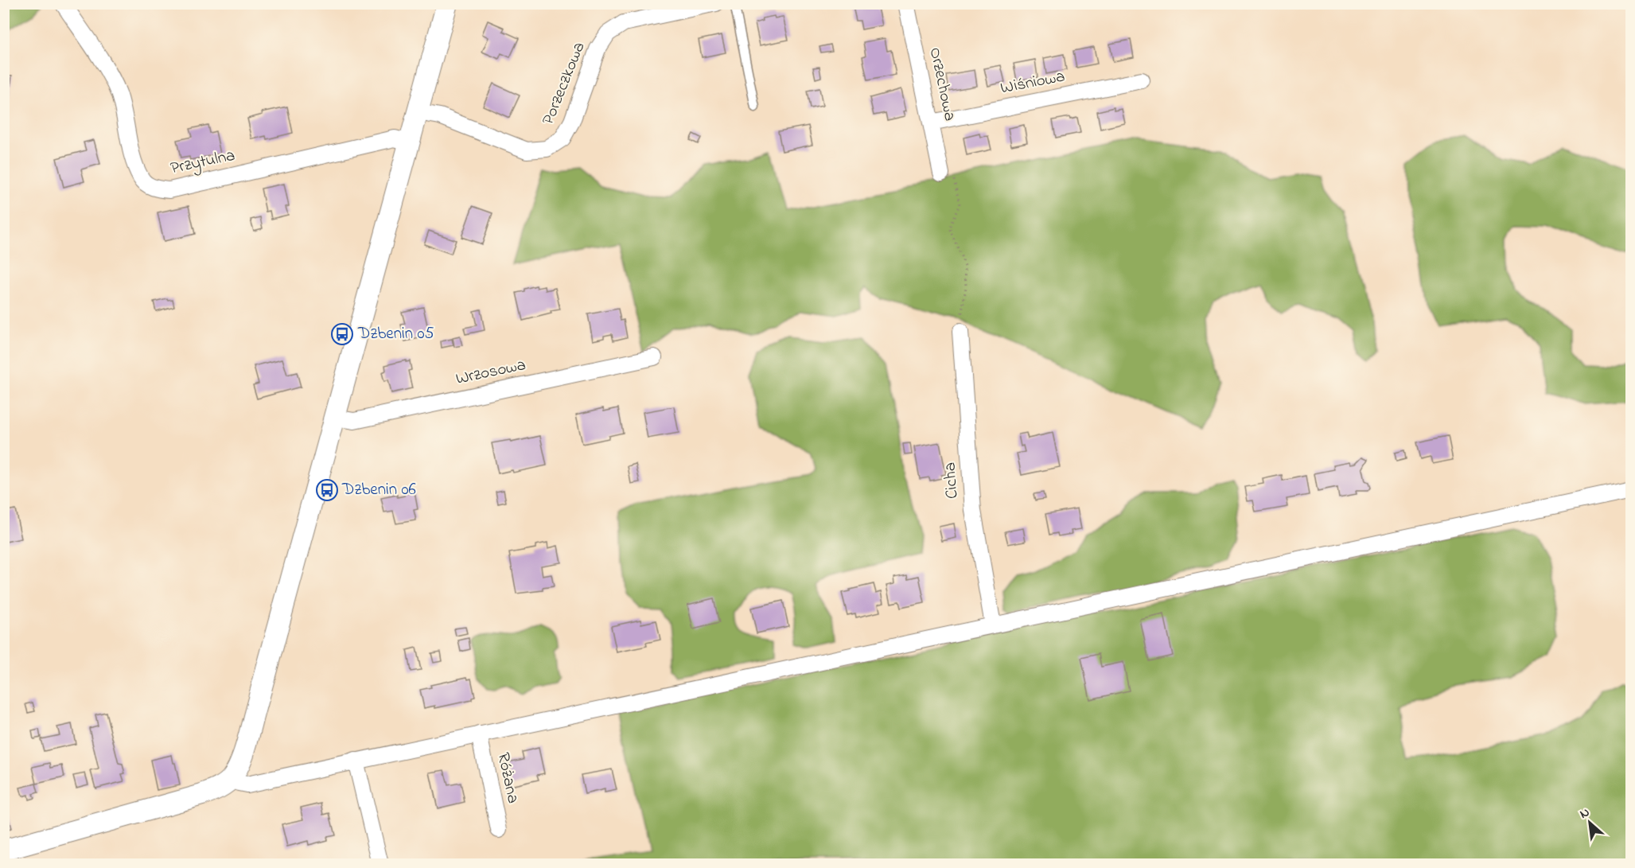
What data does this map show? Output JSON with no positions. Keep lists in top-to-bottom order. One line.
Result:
{"streets":{"street":["Wiśniowa","Porzeczkowa","Orzechowa","Przytulna","Wrzosowa","Cicha","Różana"]},"crossings":[["Wiśniowa","Orzechowa"]],"places":{"bus stop":["Dzbenin 05","Dzbenin 06"]},"north":"top left"}
